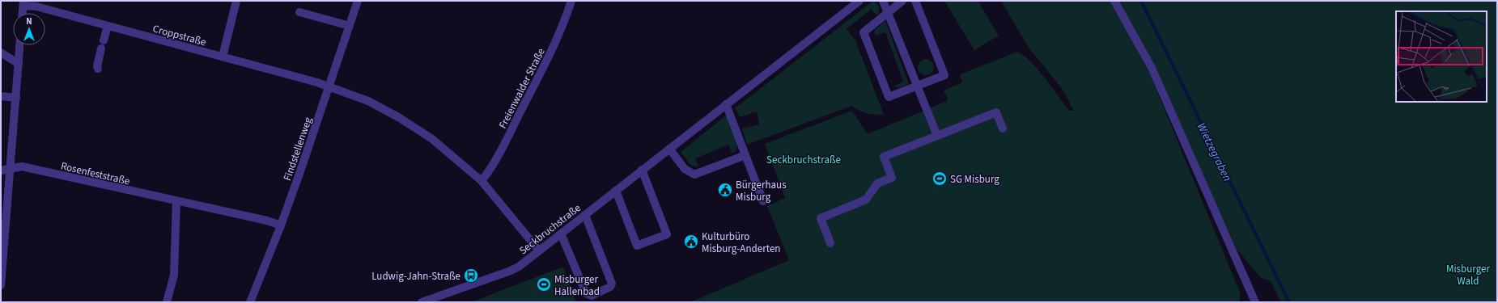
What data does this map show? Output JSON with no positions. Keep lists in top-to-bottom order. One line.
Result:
{"streets":{"street":["Croppstraße","Freienwalder Straße","Findstellenweg","Rosenfeststraße","Seckbruchstraße"]},"crossings":[["Croppstraße","Freienwalder Straße"],["Croppstraße","Findstellenweg"],["Croppstraße","Seckbruchstraße"],["Findstellenweg","Rosenfeststraße"]],"water":["Wietzegraben"],"parks":["Seckbruchstraße","Misburger Wald"],"places":{"sports":["SG Misburg","Misburger Hallenbad"],"public building":["Bürgerhaus Misburg","Kulturbüro Misburg-Anderten"],"bus stop":["Ludwig-Jahn-Straße"]},"north":"top"}
